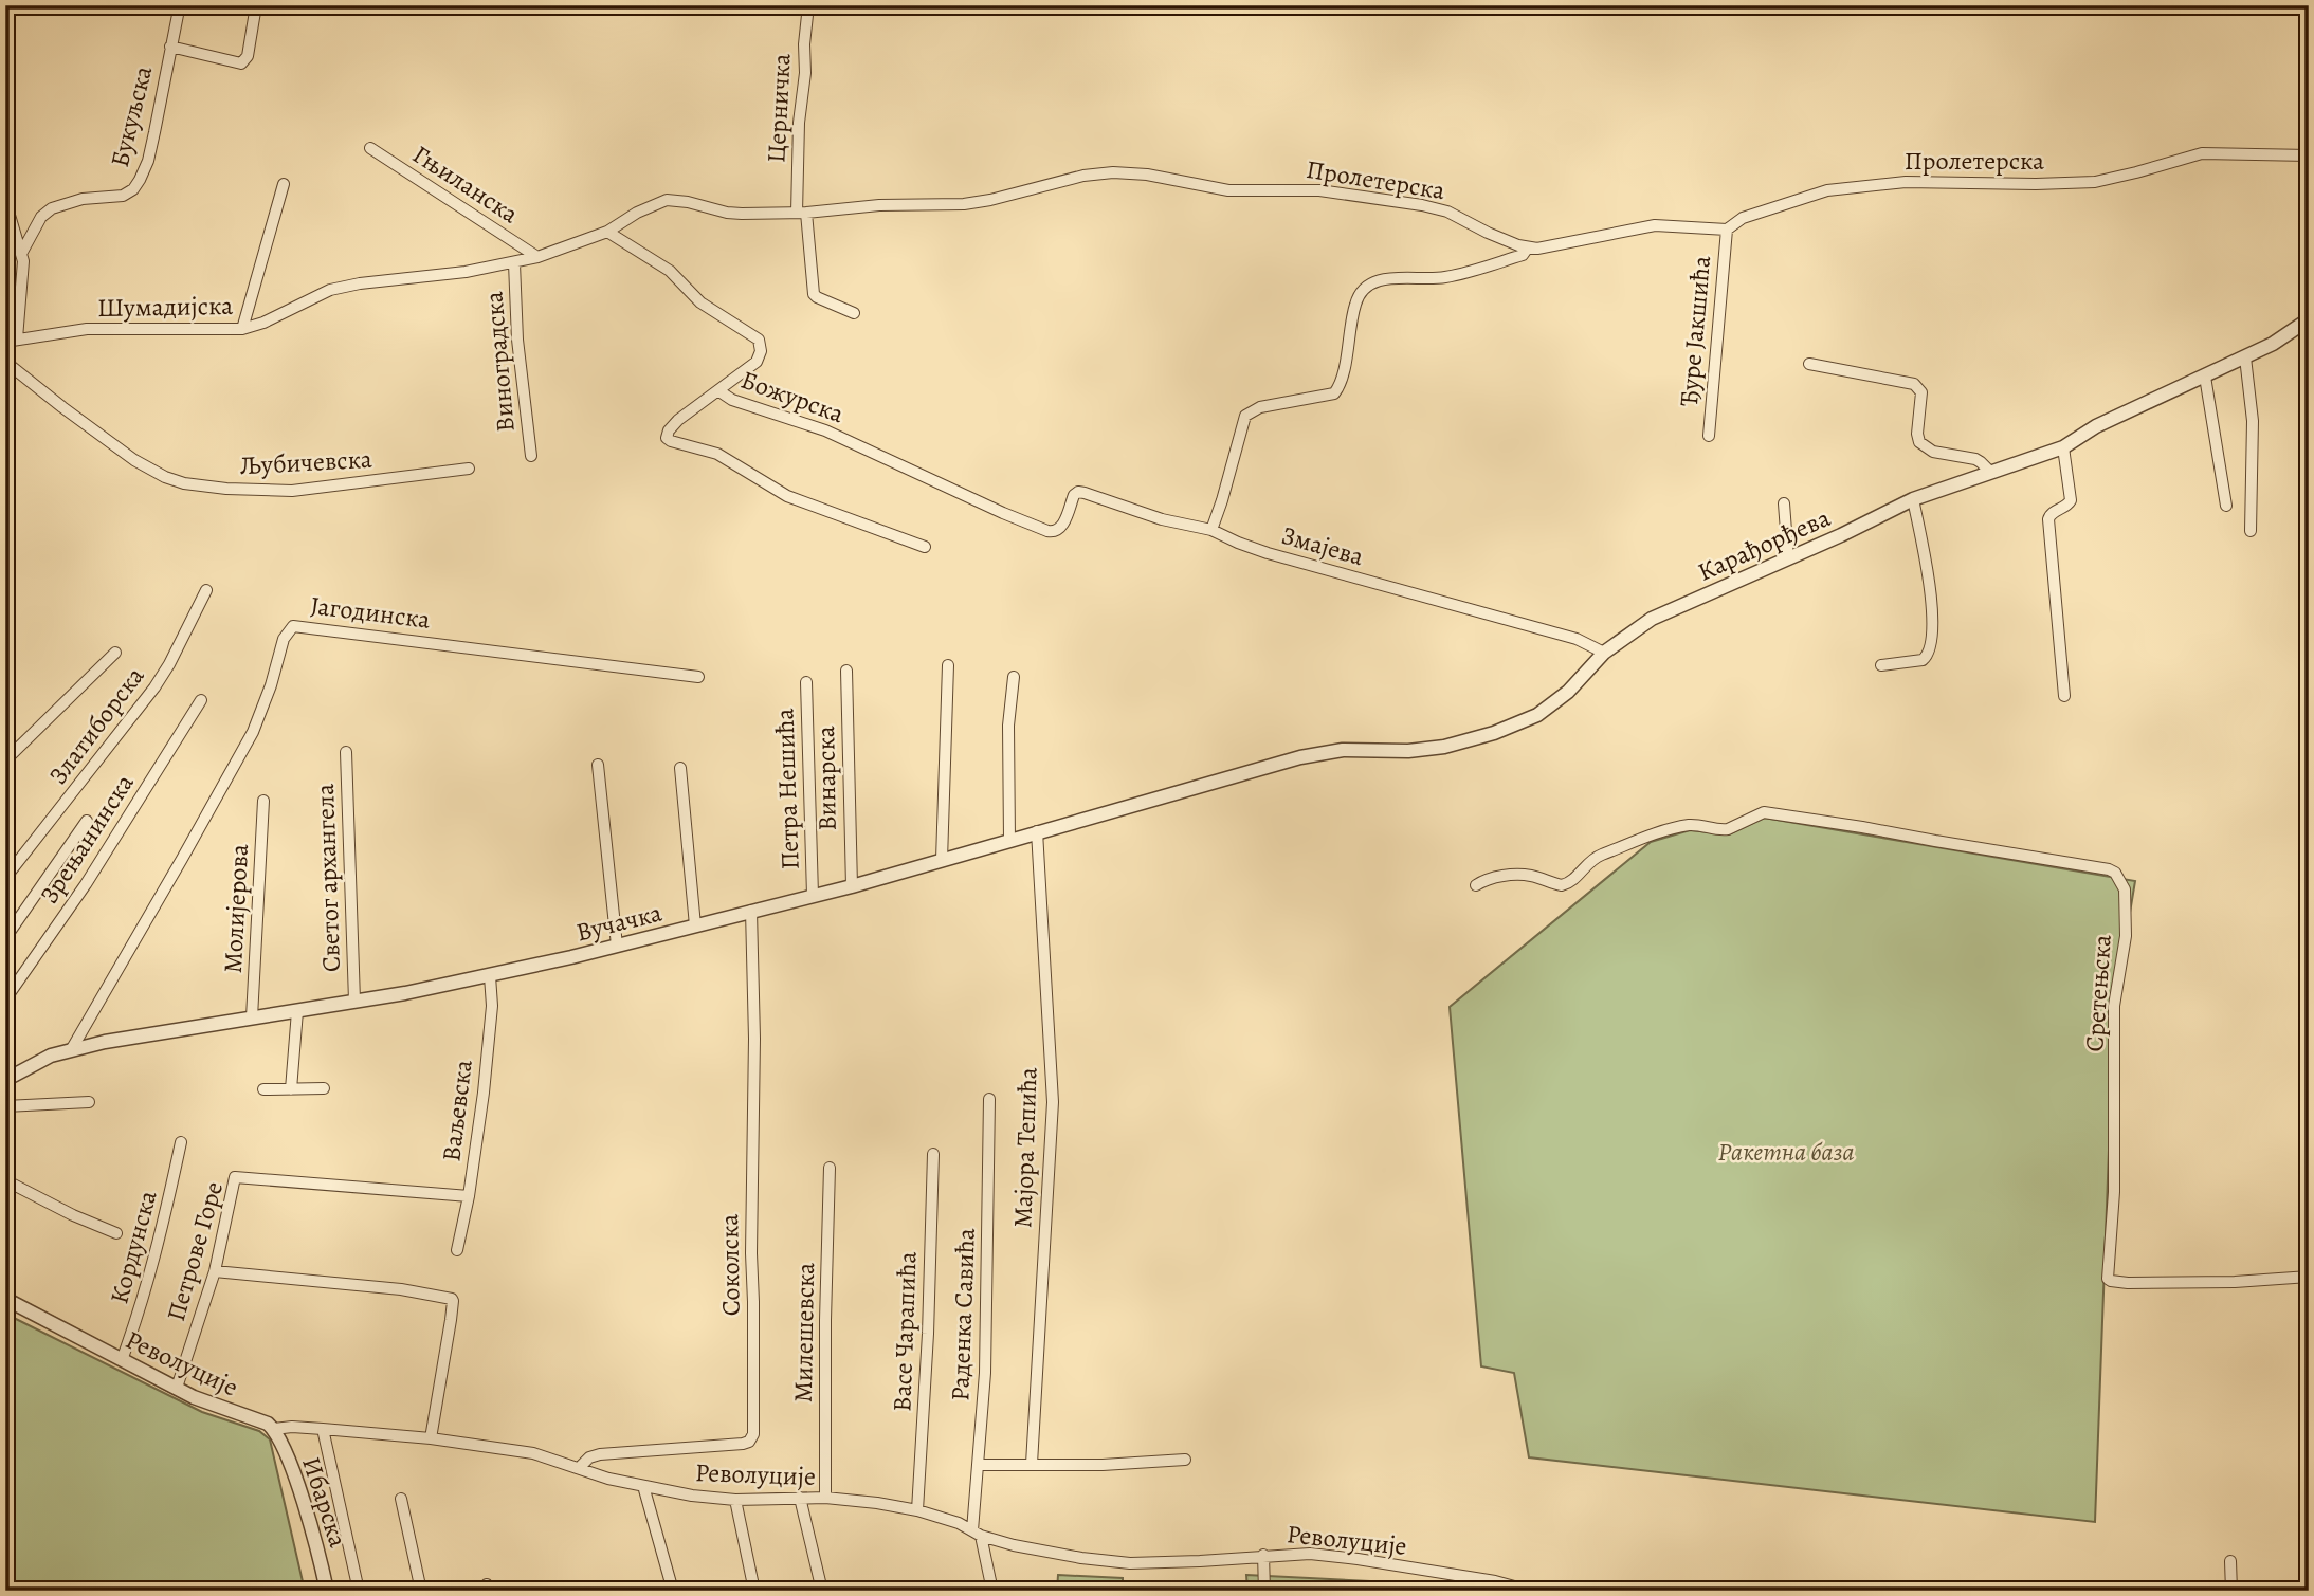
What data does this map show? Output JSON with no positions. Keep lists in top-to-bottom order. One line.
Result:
{"streets":{"street":["Церничка","Букуљска","Пролетерска","Гњиланска","Шумадијска","Ђуре Јакшића","Виноградска","Божурска","Љубичевска","Карађорђева","Змајева","Јагодинска","Златиборска","Винарска","Петра Нешића","Зрењанинска","Светог архангела","Молијерова","Вучачка","Сретењска","Ваљевска","Мајора Тепића","Кордунска","Петрове Горе","Соколска","Раденка Савића","Васе Чарапића","Милешевска","Револуције","Ибарска"]},"crossings":[["Церничка","Пролетерска"],["Пролетерска","Гњиланска"],["Пролетерска","Шумадијска"],["Пролетерска","Ђуре Јакшића"],["Гњиланска","Шумадијска"],["Шумадијска","Виноградска"],["Божурска","Змајева"],["Карађорђева","Змајева"],["Карађорђева","Вучачка"],["Јагодинска","Вучачка"],["Винарска","Вучачка"],["Петра Нешића","Вучачка"],["Светог архангела","Вучачка"],["Молијерова","Вучачка"],["Вучачка","Ваљевска"],["Вучачка","Мајора Тепића"],["Вучачка","Соколска"],["Ваљевска","Петрове Горе"],["Кордунска","Револуције"],["Петрове Горе","Револуције"],["Соколска","Револуције"],["Раденка Савића","Револуције"],["Васе Чарапића","Револуције"],["Милешевска","Револуције"],["Револуције","Ибарска"]],"parks":["Ракетна база"]}
